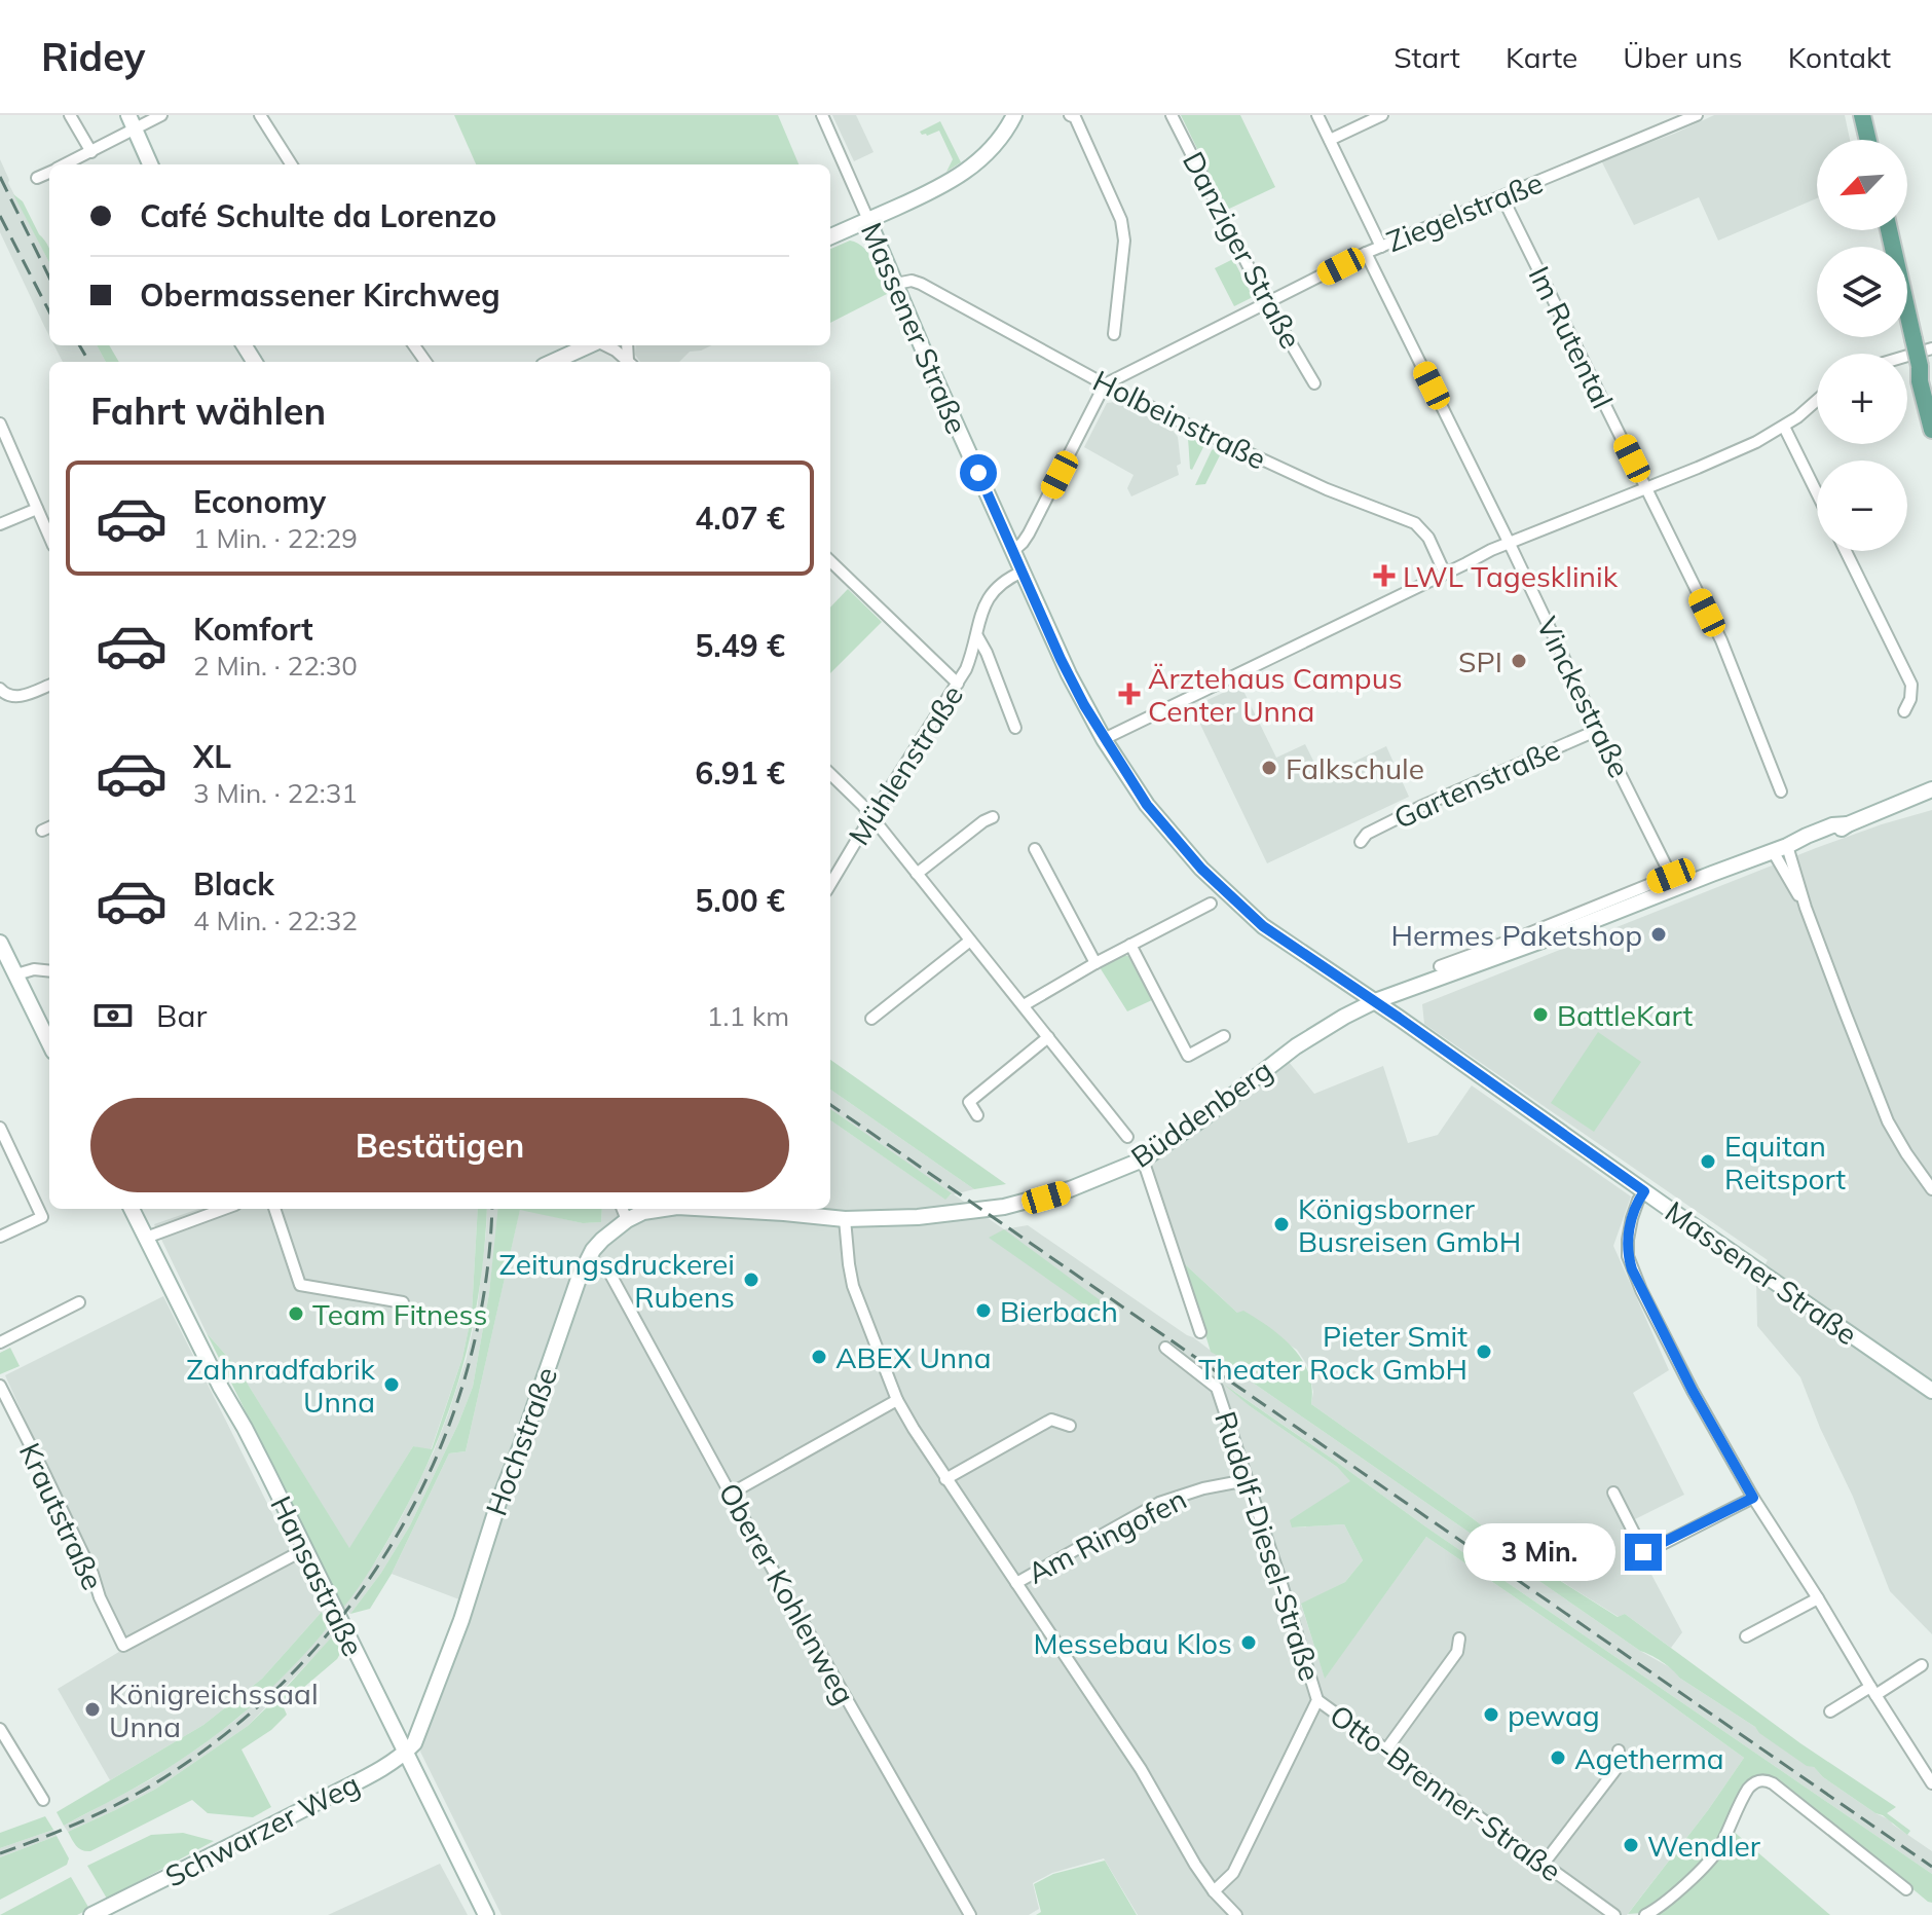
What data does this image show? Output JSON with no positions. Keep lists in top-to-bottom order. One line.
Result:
{"streets":{"main road":["Massener Straße","Büddenberg","Hochstraße","Hansastraße","Schwarzer Weg"],"street":["Ziegelstraße","Danziger Straße","Im Rutental","Holbeinstraße","Vinckestraße","Mühlenstraße","Gartenstraße","Krautstraße","Am Ringofen","Rudolf-Diesel-Straße","Oberer Kohlenweg","Otto-Brenner-Straße"]},"crossings":[["Ziegelstraße","Danziger Straße"],["Ziegelstraße","Im Rutental"],["Ziegelstraße","Holbeinstraße"],["Ziegelstraße","Vinckestraße"],["Massener Straße","Holbeinstraße"],["Massener Straße","Mühlenstraße"],["Massener Straße","Büddenberg"],["Vinckestraße","Gartenstraße"],["Büddenberg","Hochstraße"],["Hochstraße","Hansastraße"],["Hochstraße","Schwarzer Weg"],["Krautstraße","Hansastraße"],["Am Ringofen","Rudolf-Diesel-Straße"],["Rudolf-Diesel-Straße","Otto-Brenner-Straße"],["Hansastraße","Schwarzer Weg"]],"places":{"health":["LWL Tagesklinik","Ärztehaus Campus Center Unna"],"other":["SPI","Falkschule","Hermes Paketshop","BattleKart","Equitan Reitsport","Königsborner Busreisen GmbH","Zeitungsdruckerei Rubens","Bierbach","Team Fitness","Pieter Smit Theater Rock GmbH","ABEX Unna","Zahnradfabrik Unna","Messebau Klos","Königreichssaal Unna","pewag","Agetherma","Wendler"]},"north":"bottom left","page":{"header":"Ridey","nav":["Start","Karte","Über uns","Kontakt"],"map_buttons":["+","−"],"banner":["Café Schulte da Lorenzo","Obermassener Kirchweg"],"heading":"Fahrt wählen","list":[{"name":"Economy","note":"1 Min. · 22:29","value":"4.07 €"},{"name":"Komfort","note":"2 Min. · 22:30","value":"5.49 €"},{"name":"XL","note":"3 Min. · 22:31","value":"6.91 €"},{"name":"Black","note":"4 Min. · 22:32","value":"5.00 €"}],"pay":["Bar","1.1 km"],"buttons":"Bestätigen","bubble":"3 Min."}}
